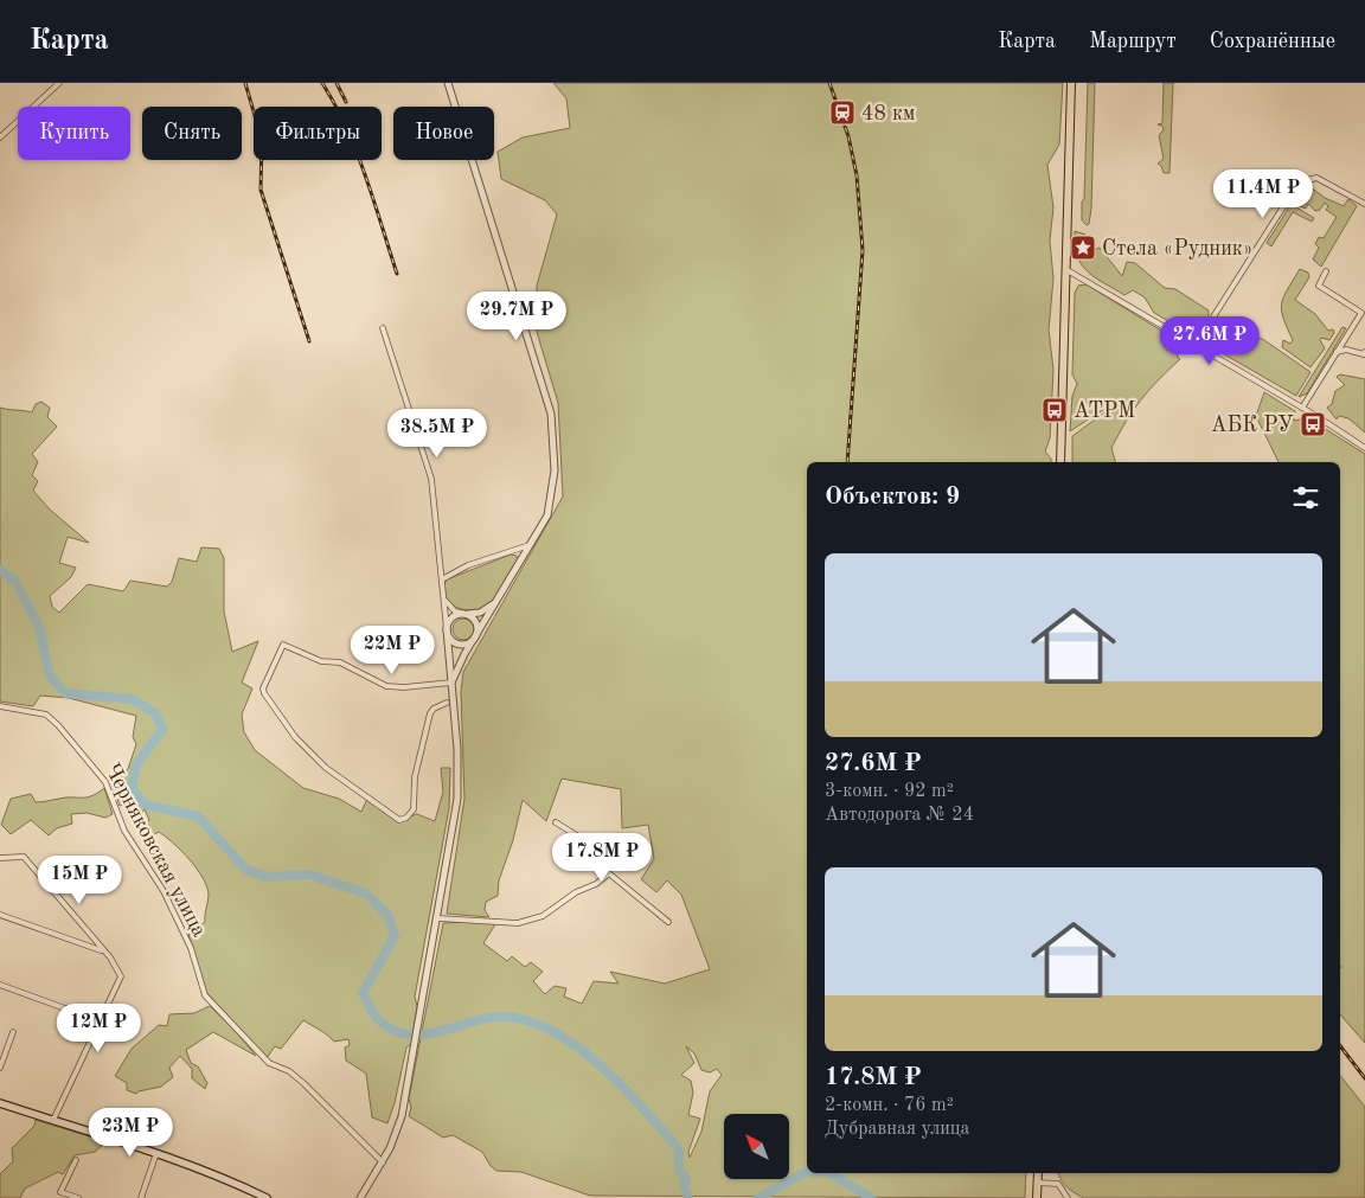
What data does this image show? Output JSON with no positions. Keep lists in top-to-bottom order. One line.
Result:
{"streets":{"street":["Черняковская улица"]},"places":{"station":["48 км"],"place":["Стела «Рудник»"],"bus stop":["АТРМ","АБК РУ"]},"north":"top left","page":{"header":"Карта","nav":["Карта","Маршрут","Сохранённые"],"chip":["Купить","Снять","Фильтры","Новое"],"price":["11.4M ₽","29.7M ₽","27.6M ₽","38.5M ₽","22M ₽","17.8M ₽","15M ₽","12M ₽","23M ₽"],"heading":"Объектов: 9","list":[{"name":"27.6M ₽","note":"3-комн. · 92 m² · Автодорога № 24"},{"name":"17.8M ₽","note":"2-комн. · 76 m² · Дубравная улица"}]}}
